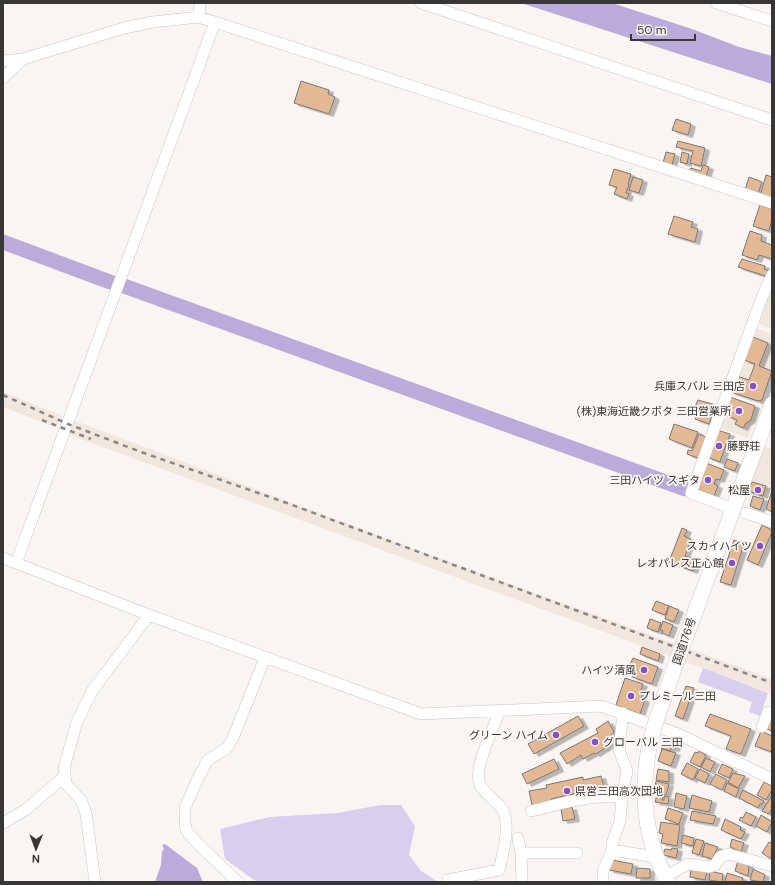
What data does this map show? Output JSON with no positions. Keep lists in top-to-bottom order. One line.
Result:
{"streets":{"highway":["国道176号"]},"places":["兵庫スバル 三田店","(株)東海近畿クボタ 三田営業所","藤野荘","三田ハイツ スギタ","松屋","スカイハイツ","レオパレス正心館","ハイツ清風","プレミール三田","グリーン ハイム","グローバル 三田","県営三田高次団地"],"scale_bar":"50 m","north":"bottom"}
